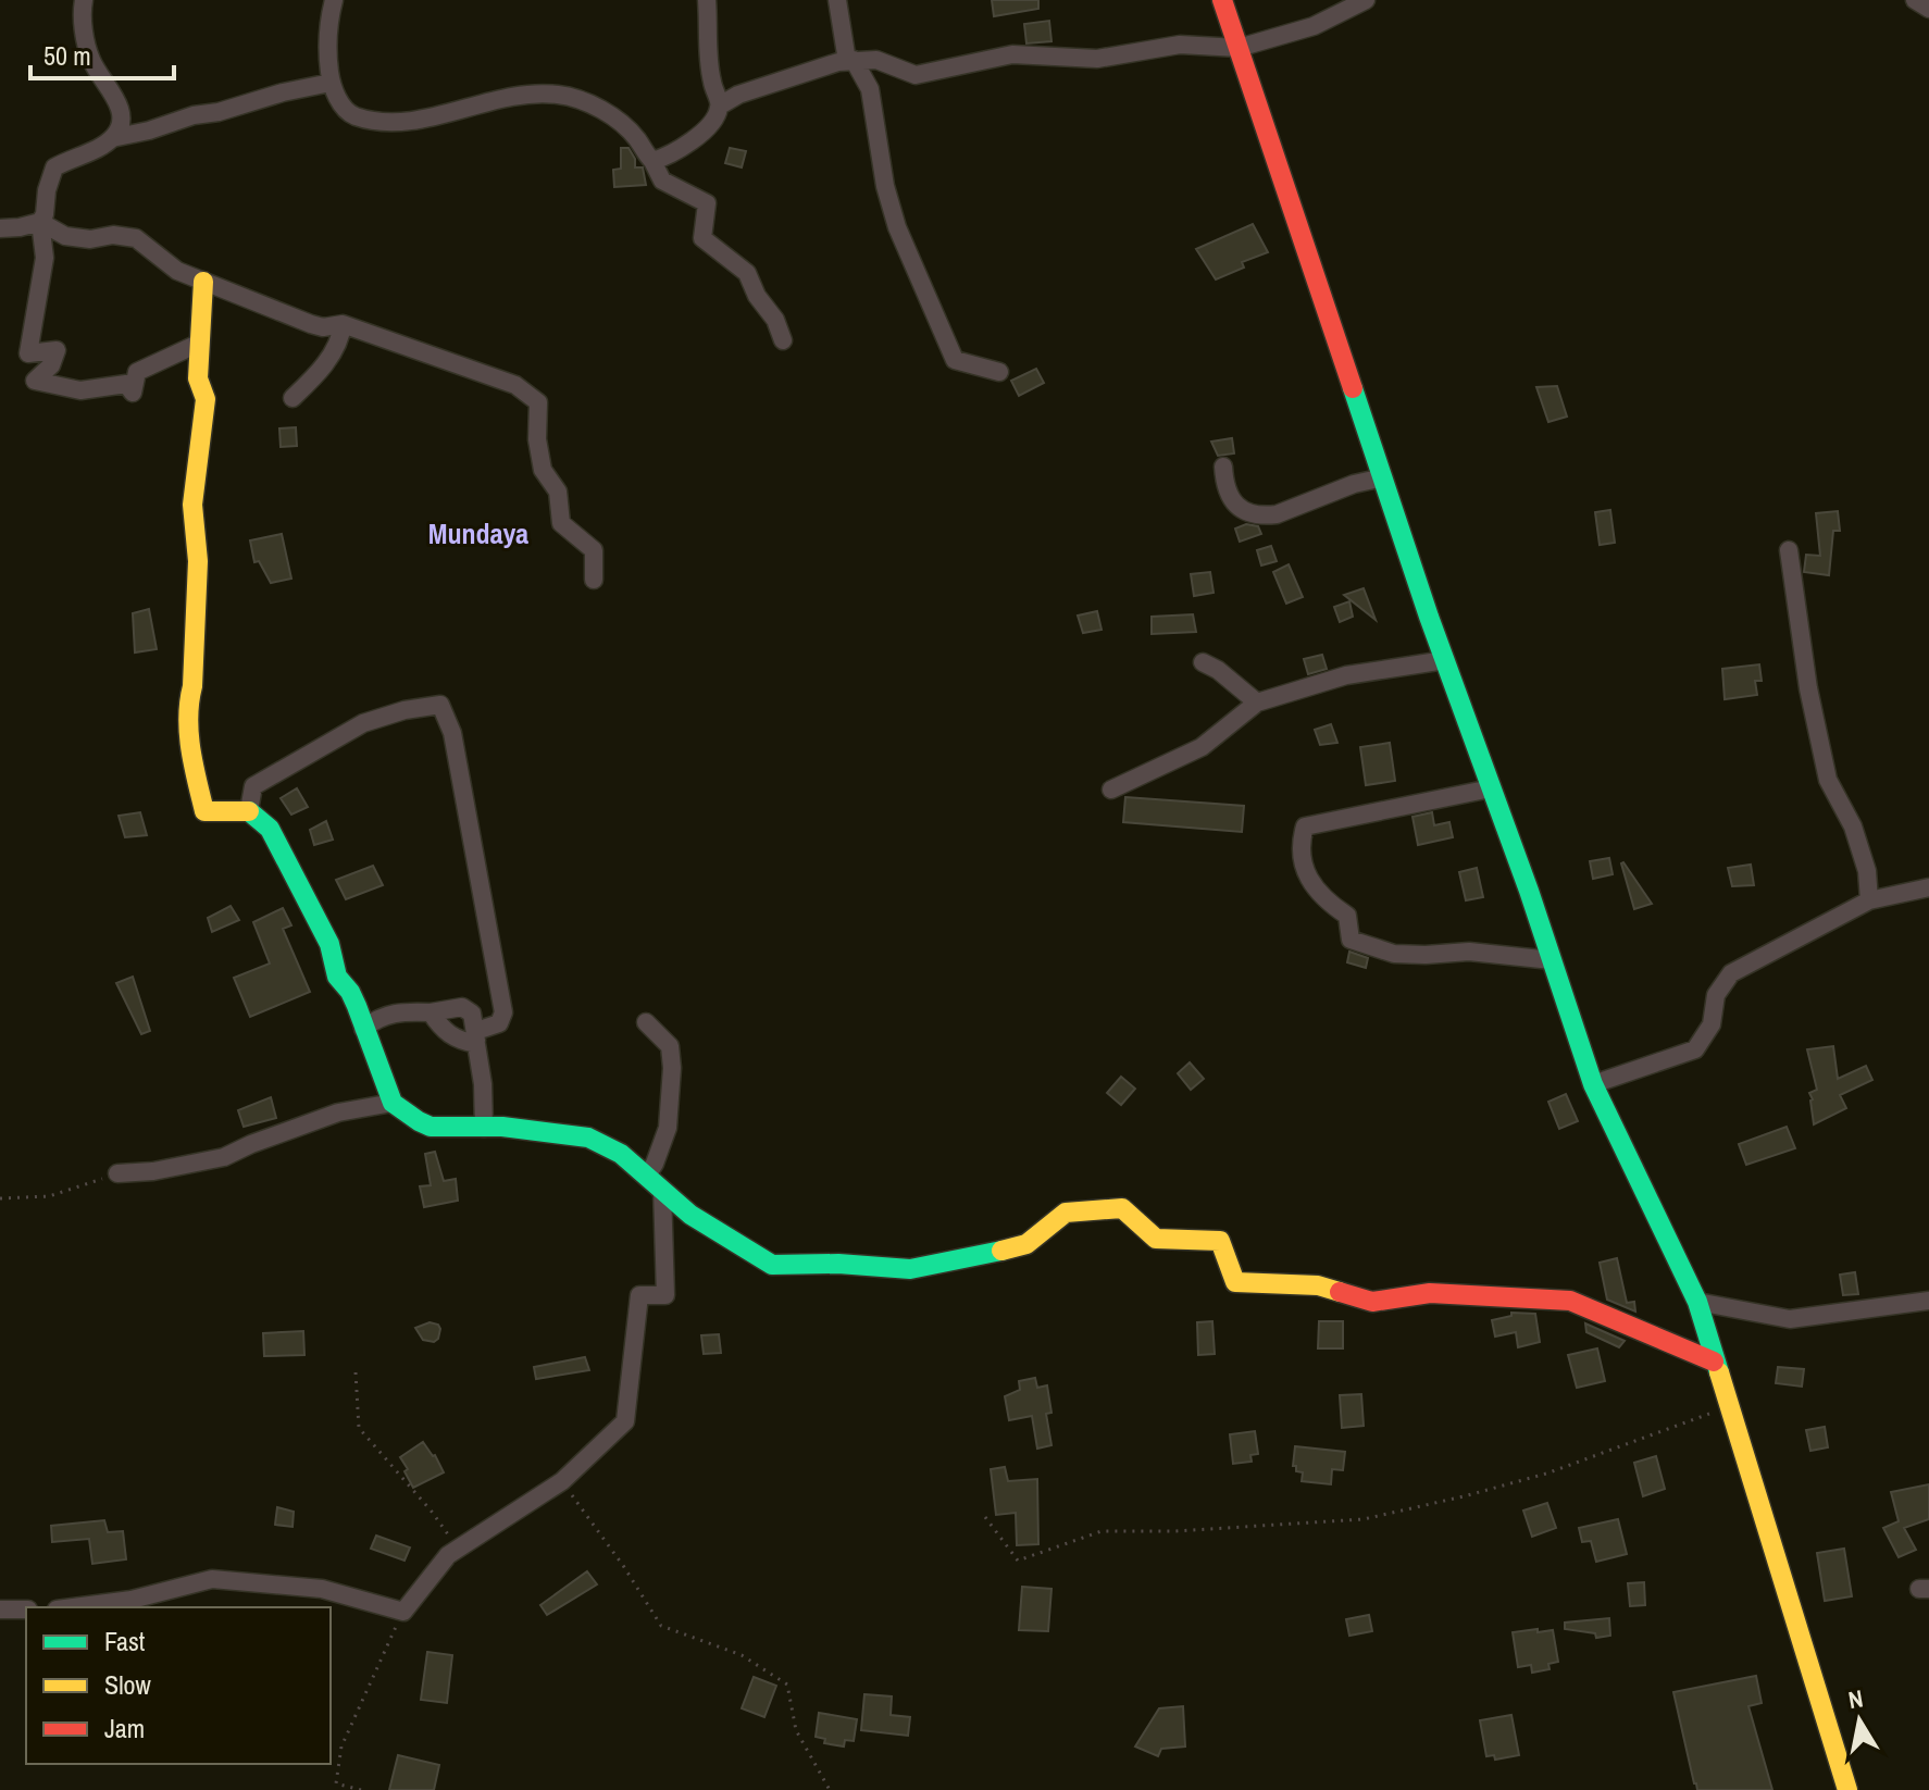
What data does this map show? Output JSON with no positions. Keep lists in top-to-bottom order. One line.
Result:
{"districts":["Mundaya"],"legend":["Fast","Slow","Jam"],"scale_bar":"50 m","north":"top"}
